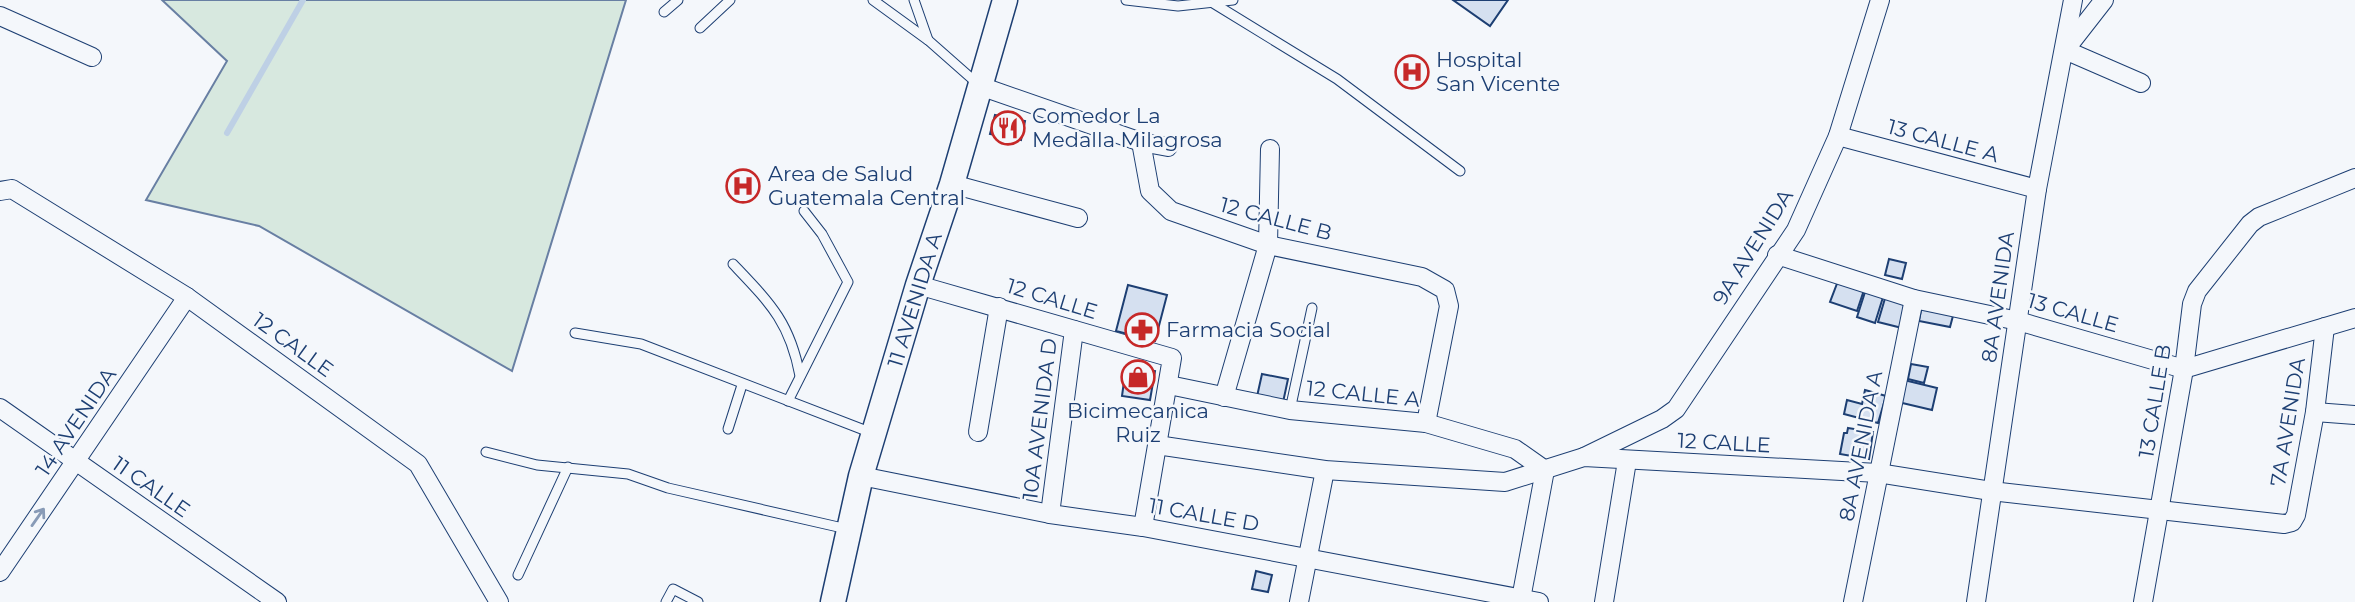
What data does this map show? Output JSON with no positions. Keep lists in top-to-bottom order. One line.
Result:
{"streets":{"street":["13 CALLE A","12 CALLE B","9A AVENIDA","8A AVENIDA","12 CALLE","11 AVENIDA A","13 CALLE","12 CALLE A","13 CALLE B","10A AVENIDA D","14 AVENIDA","7A AVENIDA","8A AVENIDA A","11 CALLE","11 CALLE D"]},"crossings":[["13 CALLE A","9A AVENIDA"],["13 CALLE A","8A AVENIDA"],["12 CALLE B","12 CALLE A"],["9A AVENIDA","12 CALLE"],["9A AVENIDA","13 CALLE"],["8A AVENIDA","12 CALLE"],["8A AVENIDA","13 CALLE"],["12 CALLE","11 AVENIDA A"],["12 CALLE","12 CALLE A"],["12 CALLE","13 CALLE B"],["12 CALLE","10A AVENIDA D"],["12 CALLE","14 AVENIDA"],["12 CALLE","7A AVENIDA"],["12 CALLE","8A AVENIDA A"],["11 AVENIDA A","11 CALLE D"],["13 CALLE","13 CALLE B"],["13 CALLE","8A AVENIDA A"],["10A AVENIDA D","11 CALLE D"],["14 AVENIDA","11 CALLE"]],"one_way":["14 AVENIDA"],"places":{"hospital":["Hospital San Vicente","Area de Salud Guatemala Central"],"restaurant":["Comedor La Medalla Milagrosa"],"pharmacy":["Farmacia Social"],"shop":["Bicimecanica Ruiz"]}}
